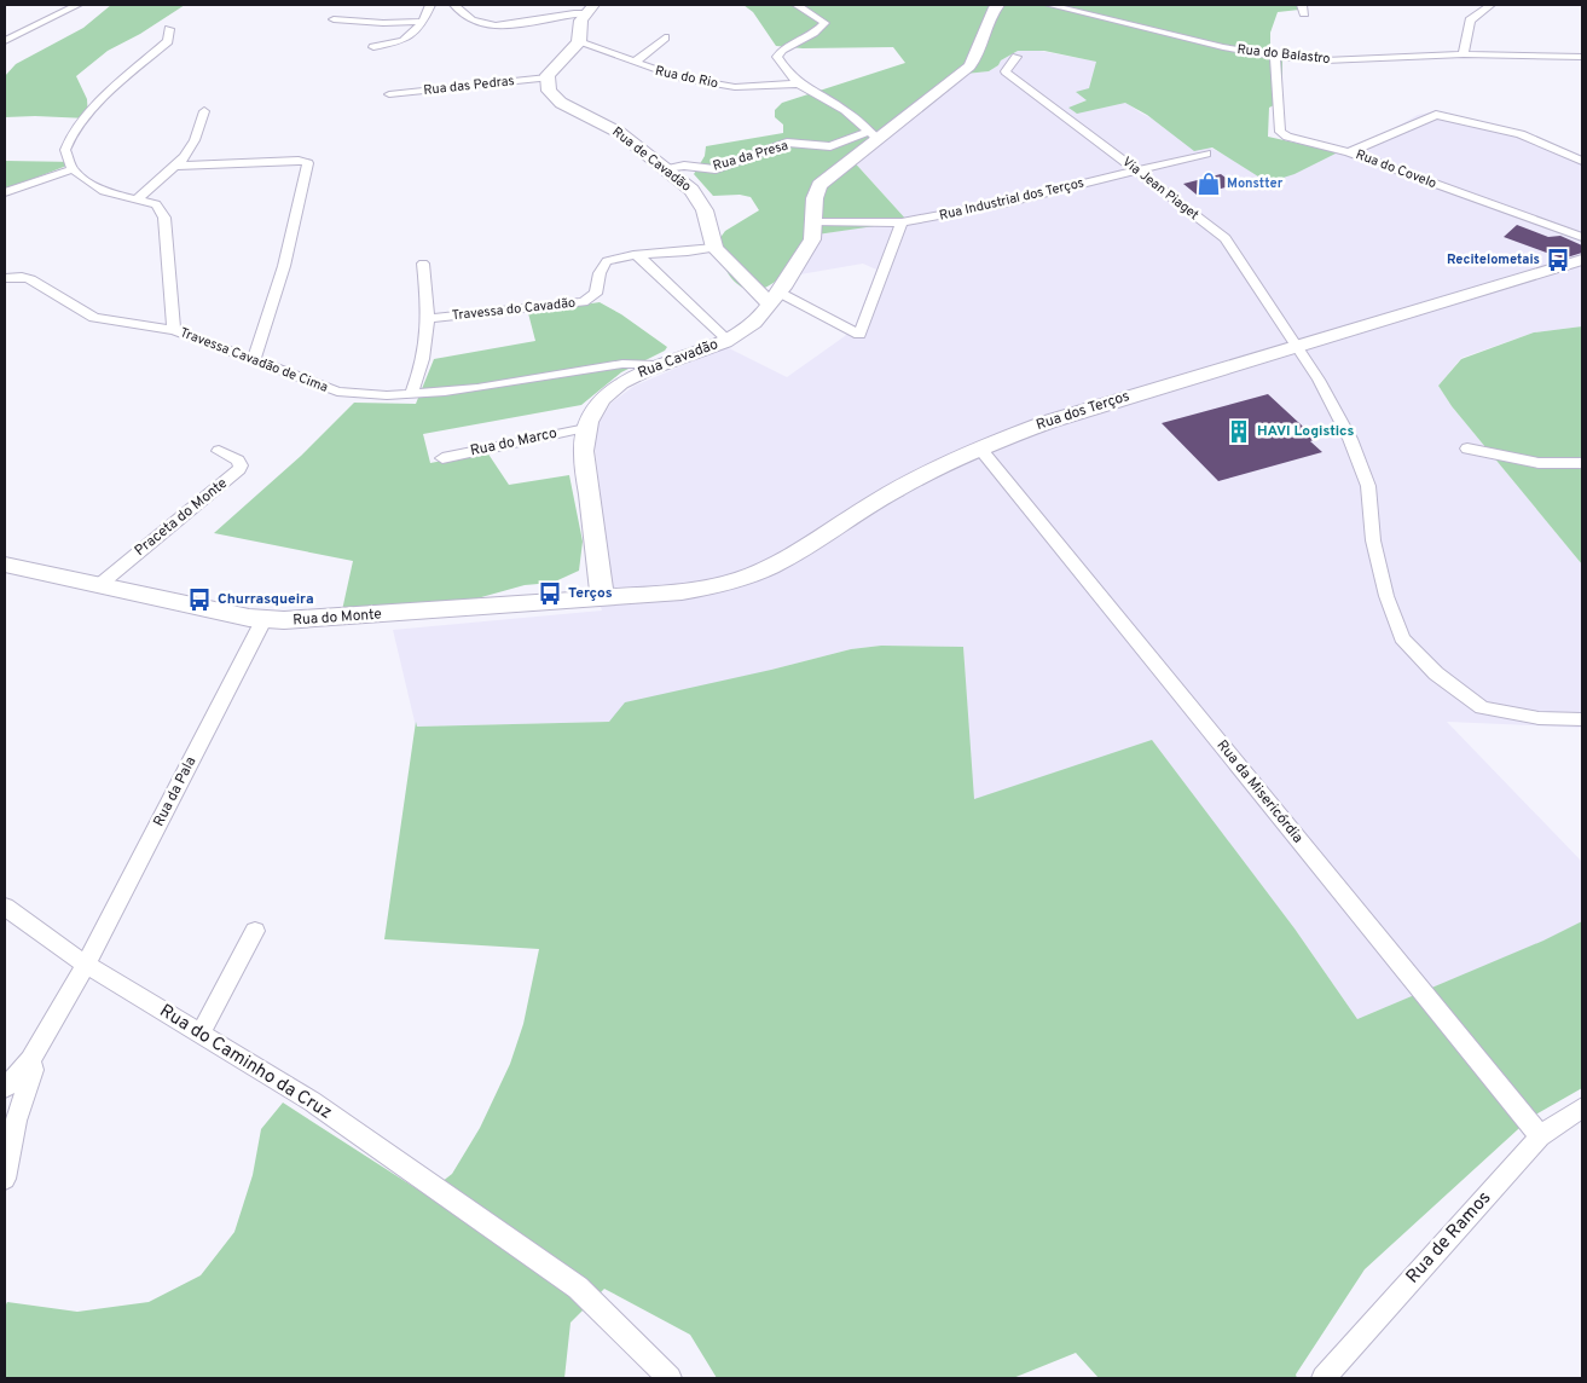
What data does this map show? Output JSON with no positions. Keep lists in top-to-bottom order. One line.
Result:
{"streets":{"street":["Rua do Balastro","Rua do Rio","Rua das Pedras","Rua da Presa","Rua de Cavadão","Rua do Covelo","Via Jean Piaget","Rua Industrial dos Terços","Travessa do Cavadão","Rua Cavadão","Travessa Cavadão de Cima","Rua dos Terços","Rua do Marco","Praceta do Monte","Rua do Monte","Rua da Pala","Rua da Misericórdia","Rua do Caminho da Cruz","Rua de Ramos"]},"crossings":[["Rua do Balastro","Rua do Covelo"],["Rua das Pedras","Rua de Cavadão"],["Rua da Presa","Rua de Cavadão"],["Rua da Presa","Rua Cavadão"],["Rua de Cavadão","Travessa do Cavadão"],["Rua de Cavadão","Rua Cavadão"],["Via Jean Piaget","Rua Industrial dos Terços"],["Via Jean Piaget","Rua dos Terços"],["Rua Industrial dos Terços","Rua Cavadão"],["Rua Cavadão","Travessa Cavadão de Cima"],["Rua Cavadão","Rua dos Terços"],["Rua Cavadão","Rua do Marco"],["Rua Cavadão","Rua do Monte"],["Rua dos Terços","Rua do Monte"],["Rua dos Terços","Rua da Misericórdia"],["Praceta do Monte","Rua do Monte"],["Rua do Monte","Rua da Pala"],["Rua da Pala","Rua do Caminho da Cruz"],["Rua da Misericórdia","Rua de Ramos"]],"places":{"shop":["Monstter"],"bus stop":["Recitelometais","Terços","Churrasqueira"],"building":["HAVI Logistics"]}}
